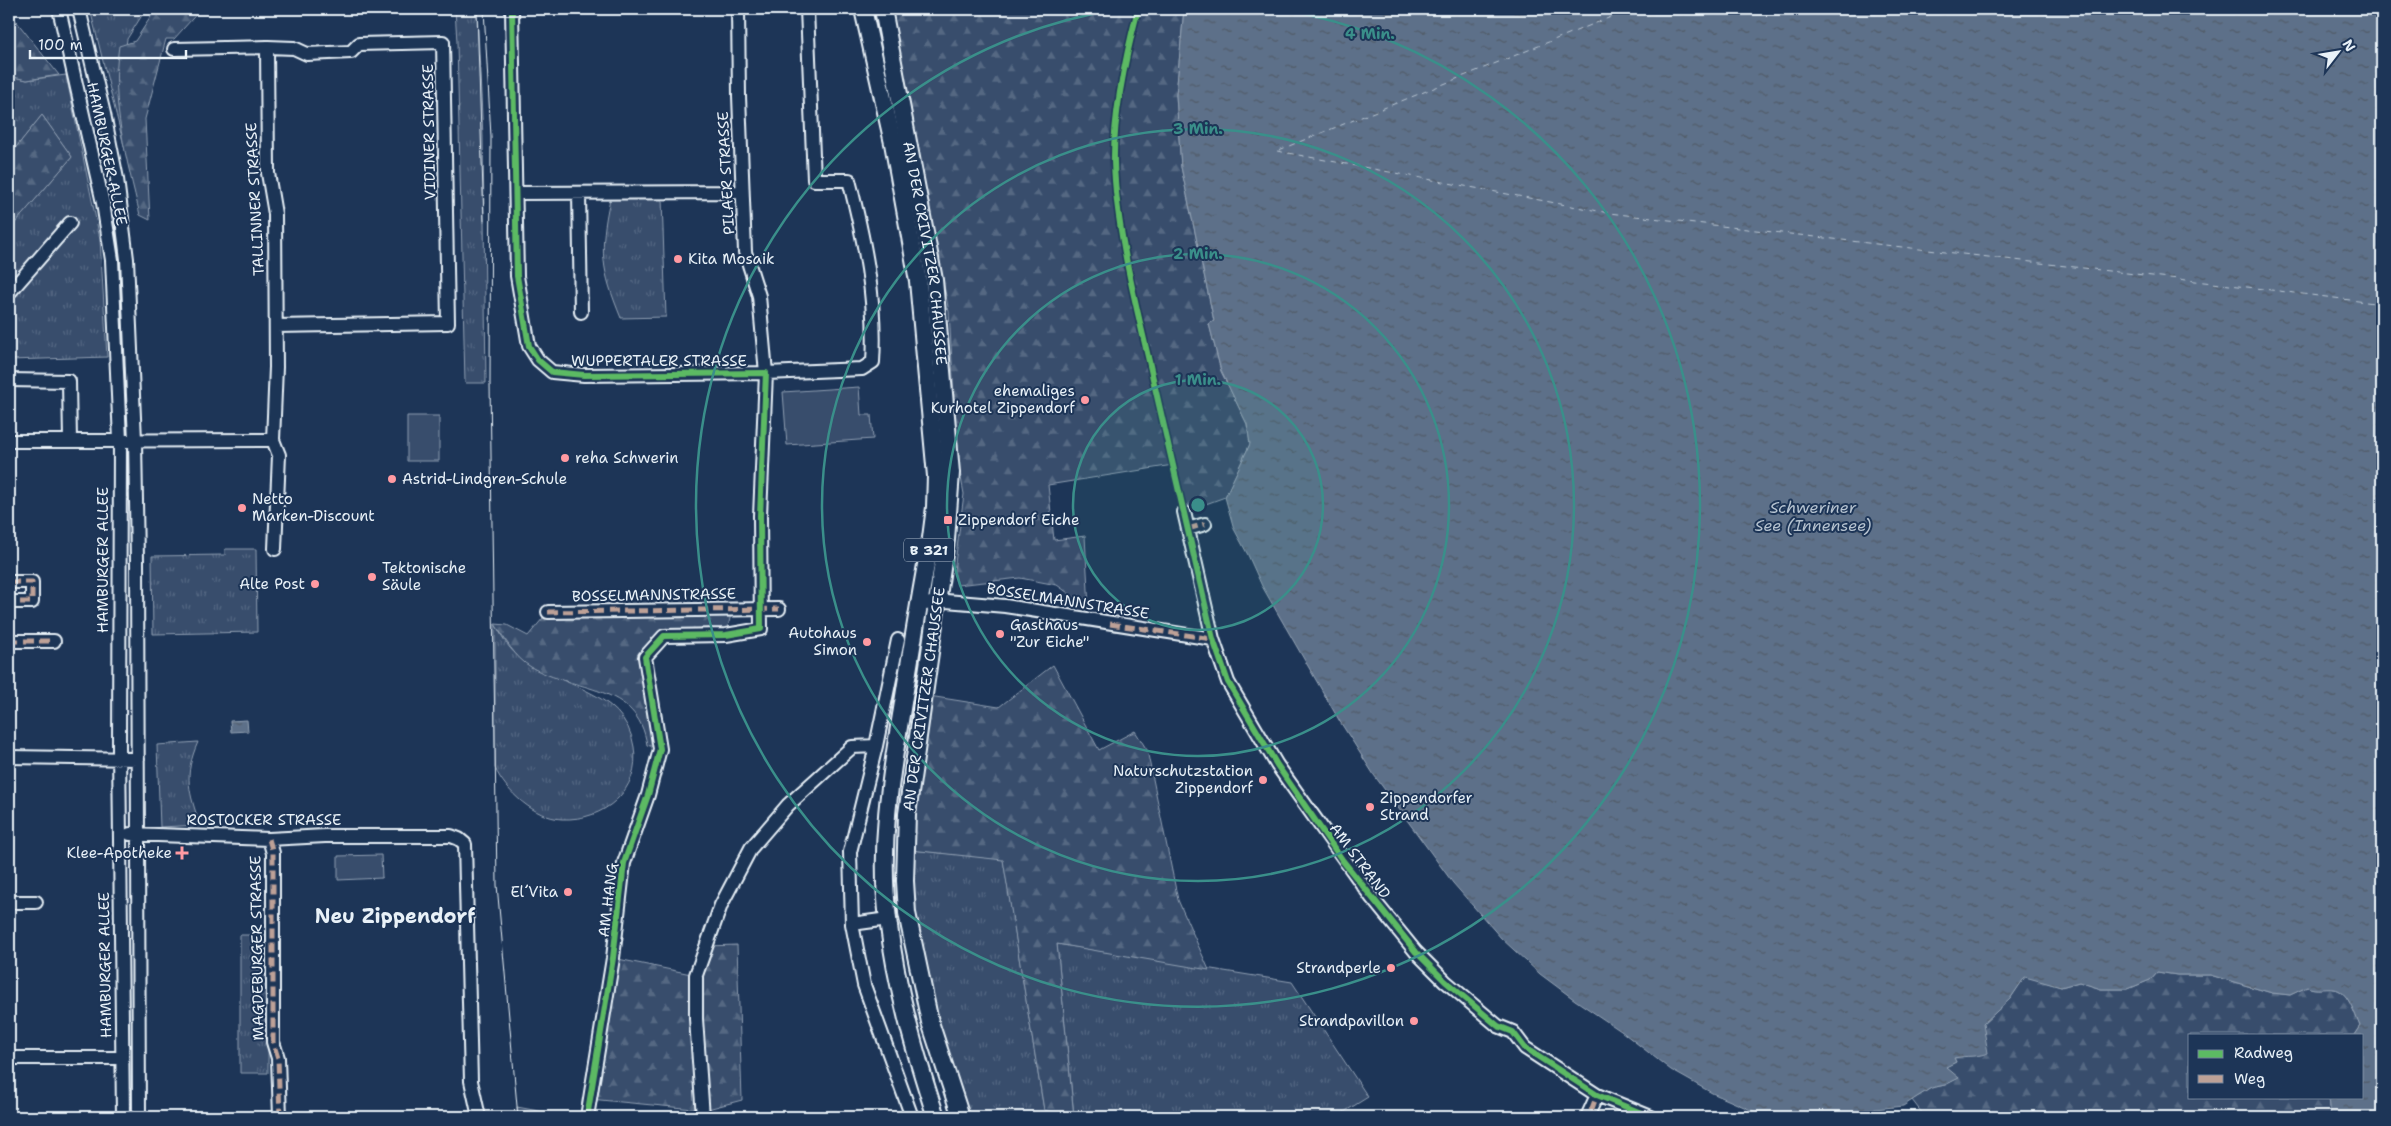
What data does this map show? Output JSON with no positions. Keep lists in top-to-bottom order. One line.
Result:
{"streets":{"main road":["AN DER CRIVITZER CHAUSSEE","B 321"],"street":["VIDINER STRASSE","HAMBURGER ALLEE","PILAER STRASSE","TALLINNER STRASSE","WUPPERTALER STRASSE","BOSSELMANNSTRASSE","ROSTOCKER STRASSE","AM STRAND","AM HANG","MAGDEBURGER STRASSE"]},"crossings":[["VIDINER STRASSE","TALLINNER STRASSE"],["HAMBURGER ALLEE","ROSTOCKER STRASSE"],["PILAER STRASSE","WUPPERTALER STRASSE"],["AN DER CRIVITZER CHAUSSEE","BOSSELMANNSTRASSE"],["WUPPERTALER STRASSE","BOSSELMANNSTRASSE"],["WUPPERTALER STRASSE","AM HANG"],["BOSSELMANNSTRASSE","AM STRAND"],["BOSSELMANNSTRASSE","AM HANG"],["ROSTOCKER STRASSE","MAGDEBURGER STRASSE"]],"districts":["Neu Zippendorf"],"water":["Schweriner See (Innensee)"],"places":{"other":["Kita Mosaik","ehemaliges Kurhotel Zippendorf","reha Schwerin","Astrid-Lindgren-Schule","Netto Marken-Discount","Tektonische Säule","Alte Post","Gasthaus \"Zur Eiche\"","Autohaus Simon","Naturschutzstation Zippendorf","Zippendorfer Strand","El´Vita","Strandperle","Strandpavillon"],"transit":["Zippendorf Eiche"],"health":["Klee-Apotheke"]},"legend":["Radweg","Weg"],"scale_bar":"100 m","north":"top right","rings":["4 Min.","3 Min.","2 Min.","1 Min."]}
